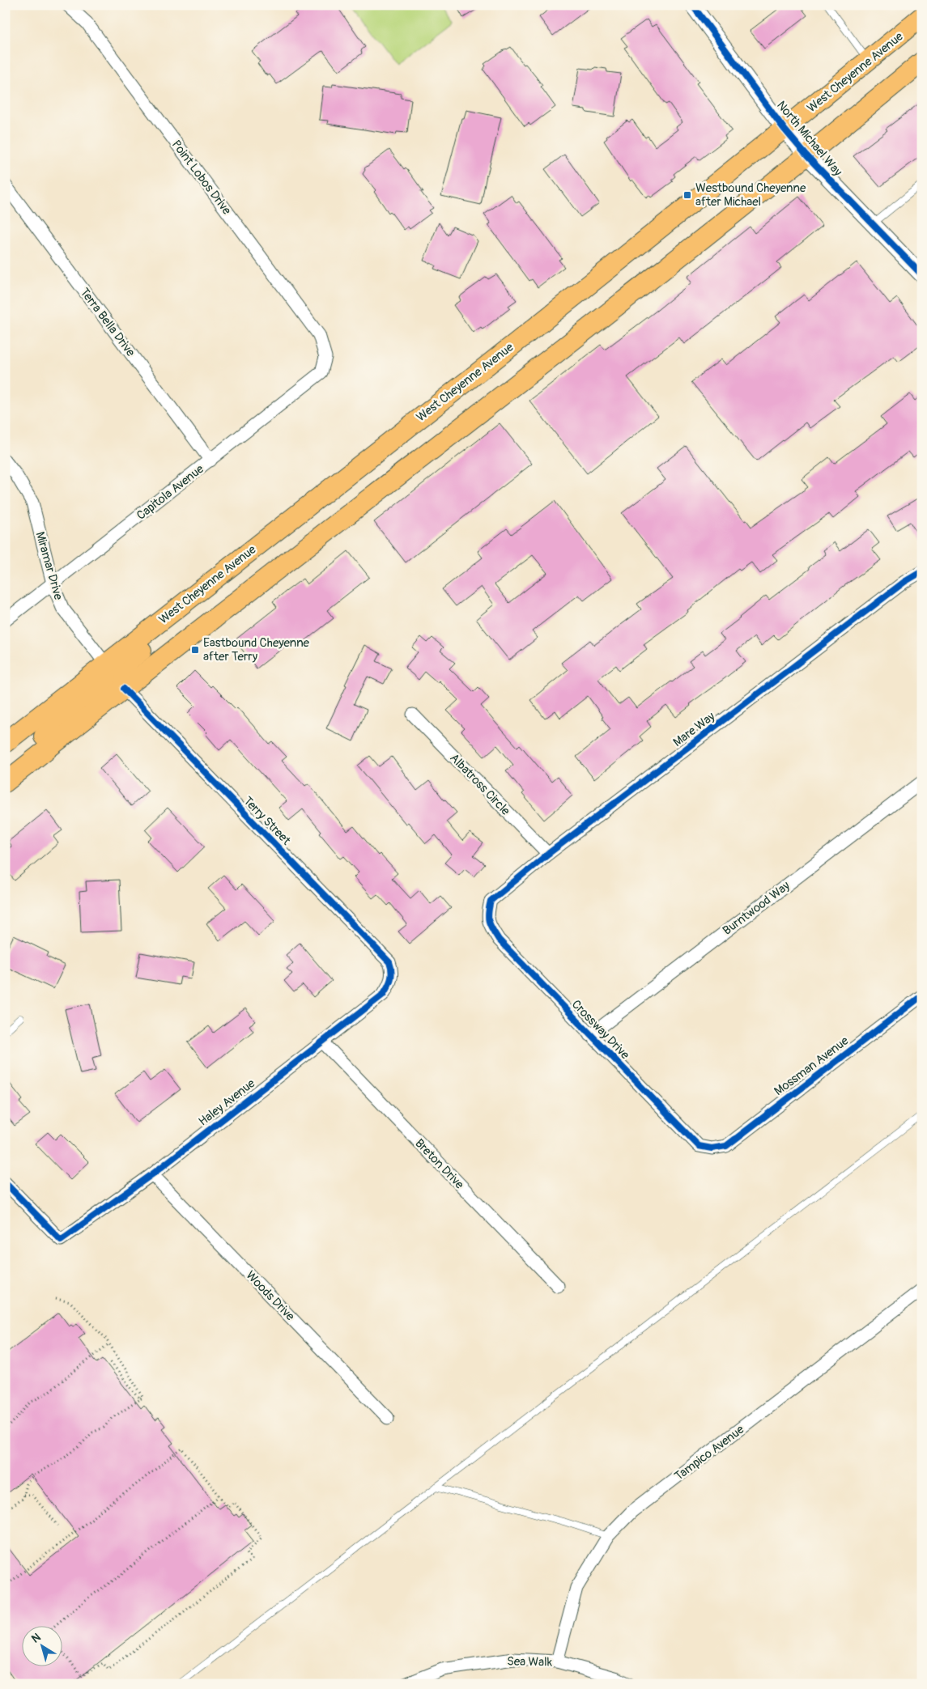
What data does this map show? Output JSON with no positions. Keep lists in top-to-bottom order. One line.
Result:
{"streets":{"main road":["West Cheyenne Avenue"],"street":["North Michael Way","Point Lobos Drive","Terra Bella Drive","Capitola Avenue","Miramar Drive","Mare Way","Albatross Circle","Terry Street","Burntwood Way","Crossway Drive","Mossman Avenue","Haley Avenue","Breton Drive","Woods Drive","Tampico Avenue","Sea Walk"]},"crossings":[["West Cheyenne Avenue","North Michael Way"],["West Cheyenne Avenue","Miramar Drive"],["Point Lobos Drive","Capitola Avenue"],["Terra Bella Drive","Capitola Avenue"],["Capitola Avenue","Miramar Drive"],["Mare Way","Albatross Circle"],["Mare Way","Crossway Drive"],["Terry Street","Haley Avenue"],["Burntwood Way","Crossway Drive"],["Crossway Drive","Mossman Avenue"],["Haley Avenue","Breton Drive"],["Haley Avenue","Woods Drive"],["Tampico Avenue","Sea Walk"]],"places":{"transit":["Westbound Cheyenne after Michael","Eastbound Cheyenne after Terry"]},"north":"top left"}
